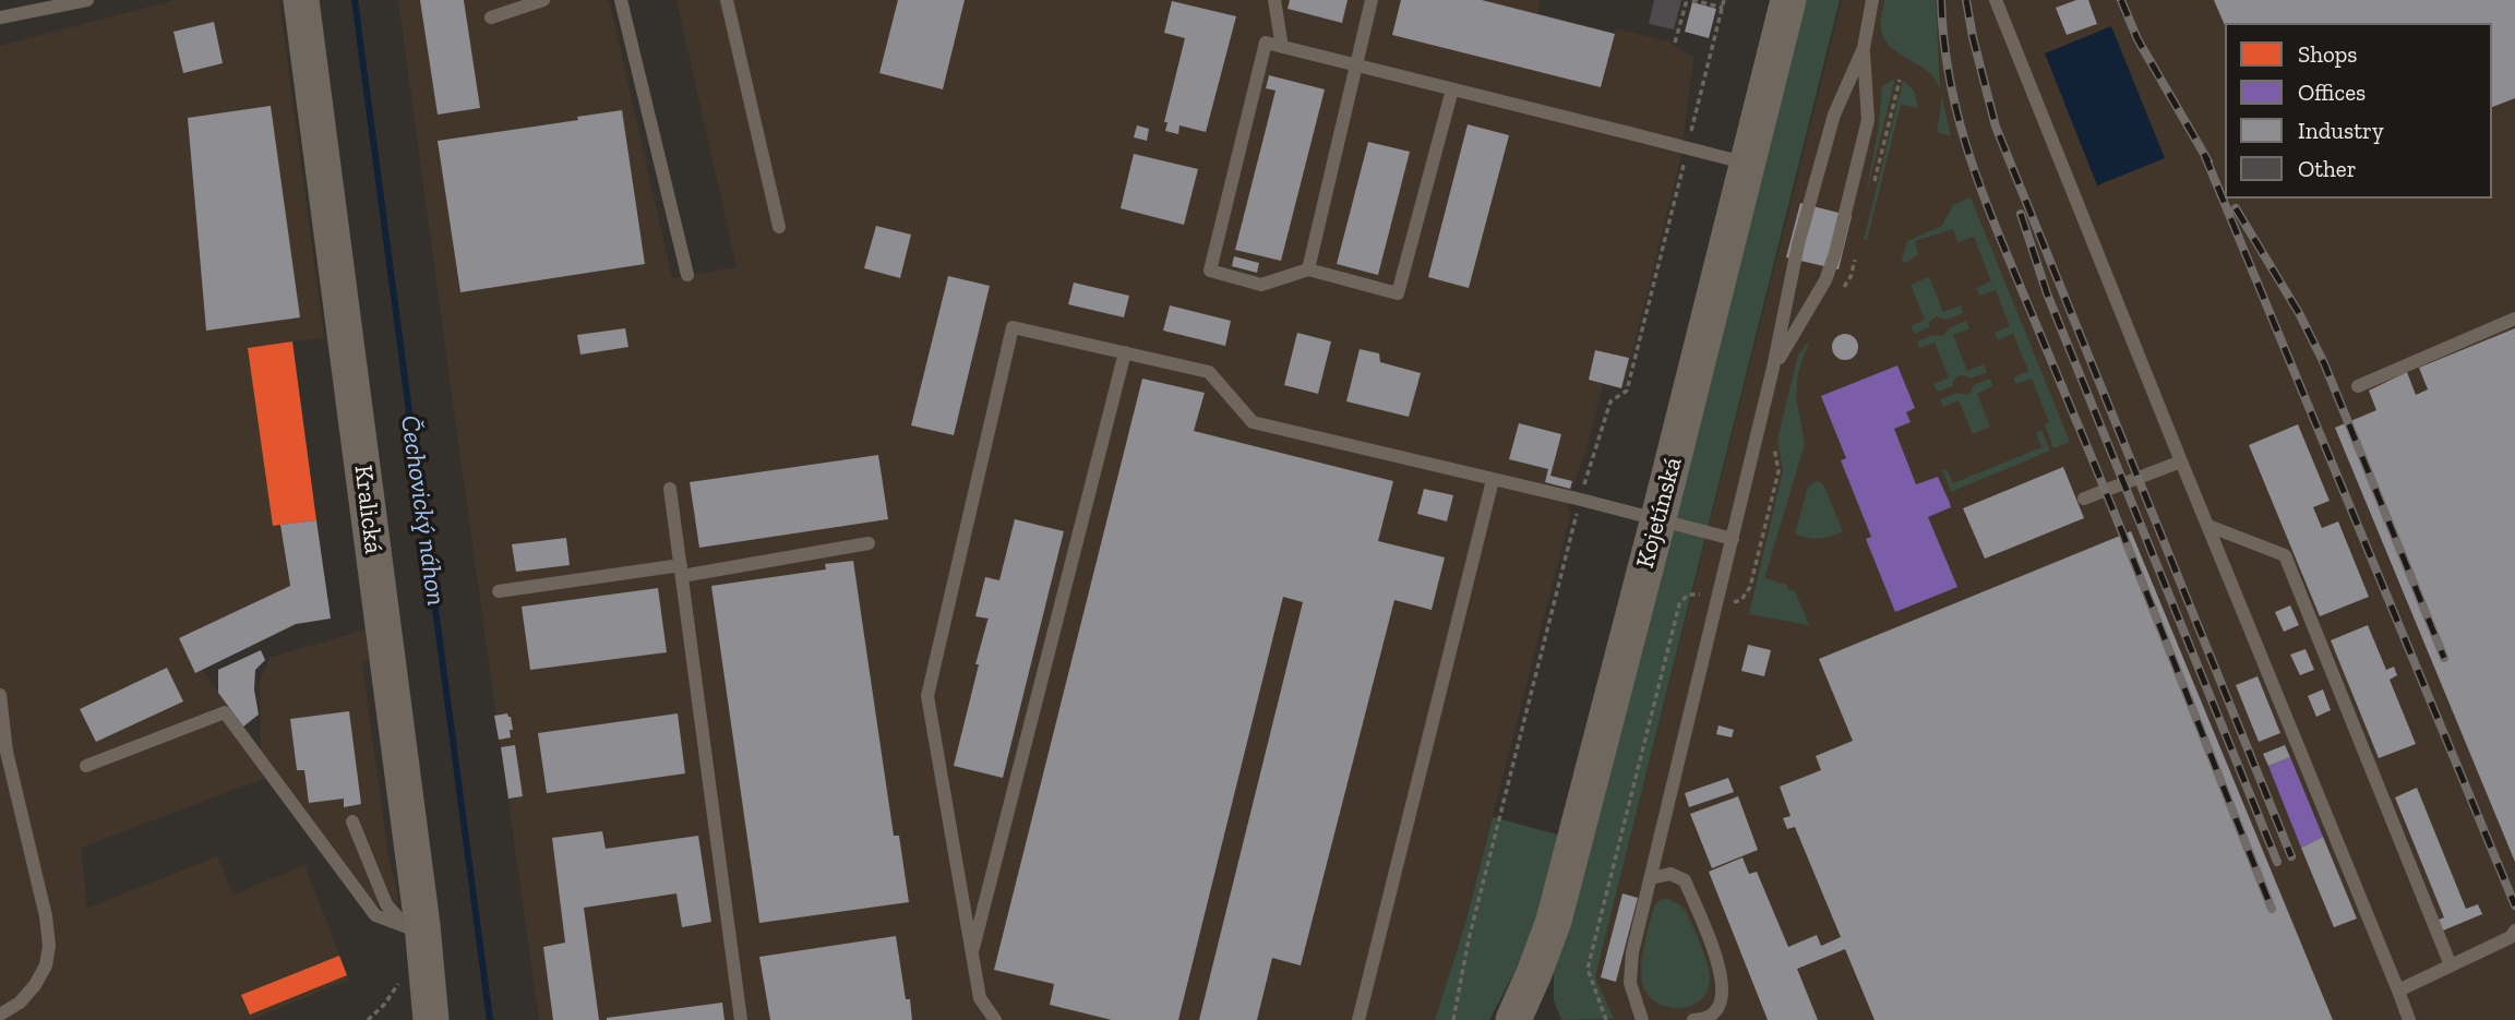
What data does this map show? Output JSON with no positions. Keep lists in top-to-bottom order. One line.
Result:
{"streets":{"main road":["Kralická","Kojetínská"]},"water":["Čechovický náhon"],"legend":["Shops","Offices","Industry","Other"]}
